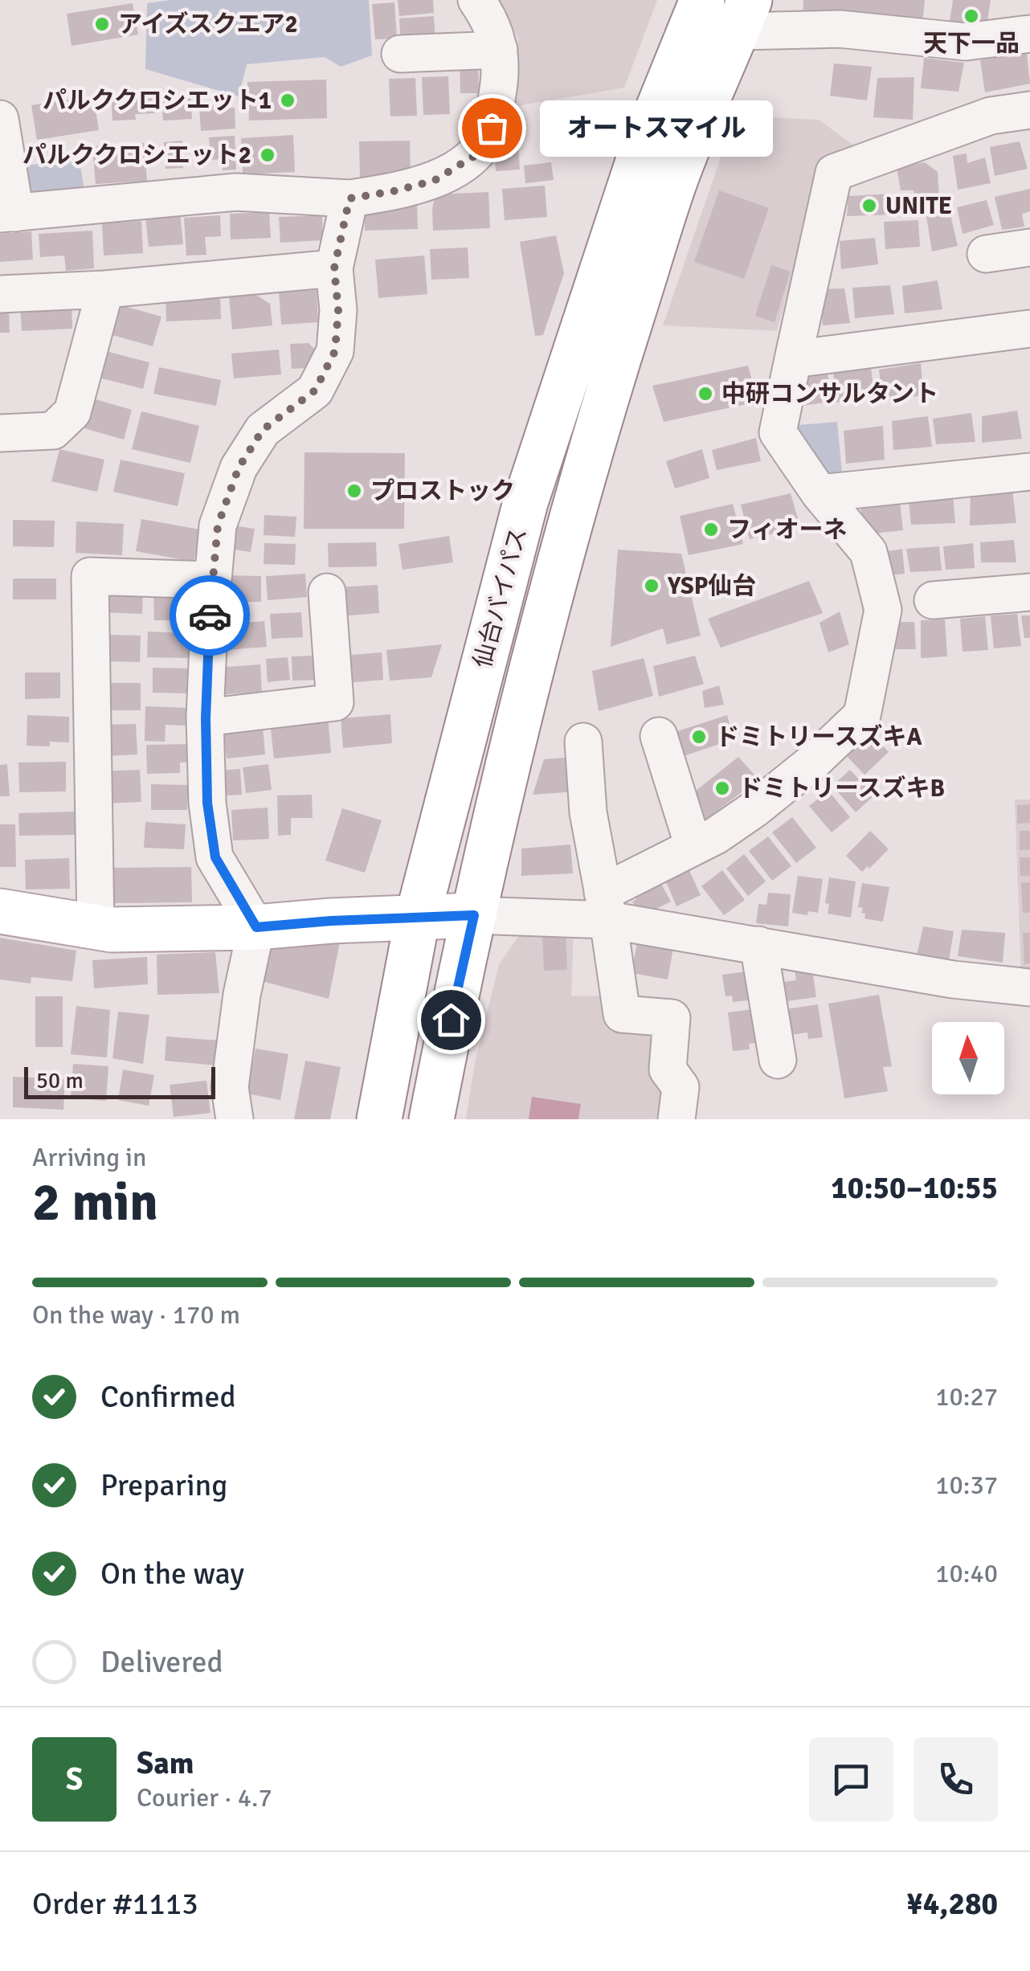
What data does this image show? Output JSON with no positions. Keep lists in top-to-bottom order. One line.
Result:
{"streets":{"main road":["仙台バイパス"]},"places":["天下一品","アイズスクエア2","パルククロシエット1","オートスマイル","パルククロシエット2","UNITE","中研コンサルタント","プロストック","フィオーネ","YSP仙台","ドミトリースズキA","ドミトリースズキB"],"scale_bar":"50 m","north":"top","page":{"bubble":"オートスマイル","scale":"50 m","heading":["2 min","Arriving in","10:50–10:55"],"panel":["Sam","Courier · 4.7","Order #1113","¥4,280"],"bar":"On the way · 170 m","list":[["Confirmed","10:27"],["Preparing","10:37"],["On the way","10:40"],"Delivered"],"round":"S"}}
